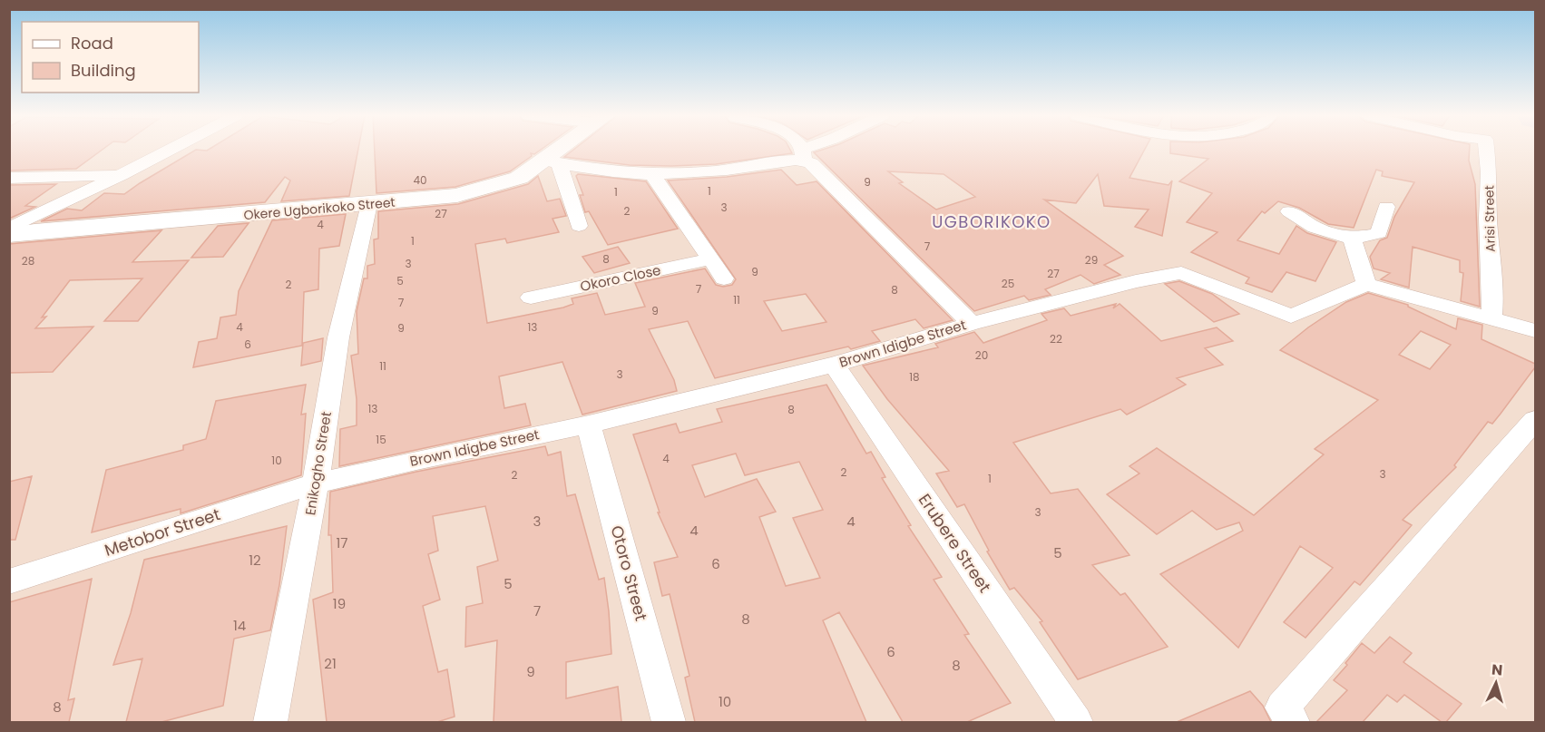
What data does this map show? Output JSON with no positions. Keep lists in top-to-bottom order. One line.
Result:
{"streets":{"street":["Okere Ugborikoko Street","Arisi Street","Okoro Close","Brown Idigbe Street","Enikogho Street","Metobor Street","Erubere Street","Otoro Street"]},"crossings":[["Okere Ugborikoko Street","Enikogho Street"],["Brown Idigbe Street","Enikogho Street"],["Brown Idigbe Street","Metobor Street"],["Brown Idigbe Street","Erubere Street"],["Brown Idigbe Street","Otoro Street"],["Enikogho Street","Metobor Street"]],"districts":["UGBORIKOKO"],"house_numbers":["40","9","1","1","3","2","27","4","1","7","8","29","28","3","9","27","5","25","2","7","8","11","7","9","4","13","9","22","6","20","11","3","18","13","8","15","4","10","2","3","2","1","3","3","4","4","17","5","12","6","5","19","7","8","14","6","21","8","9","10","8"],"legend":["Road","Building"],"north":"top"}
